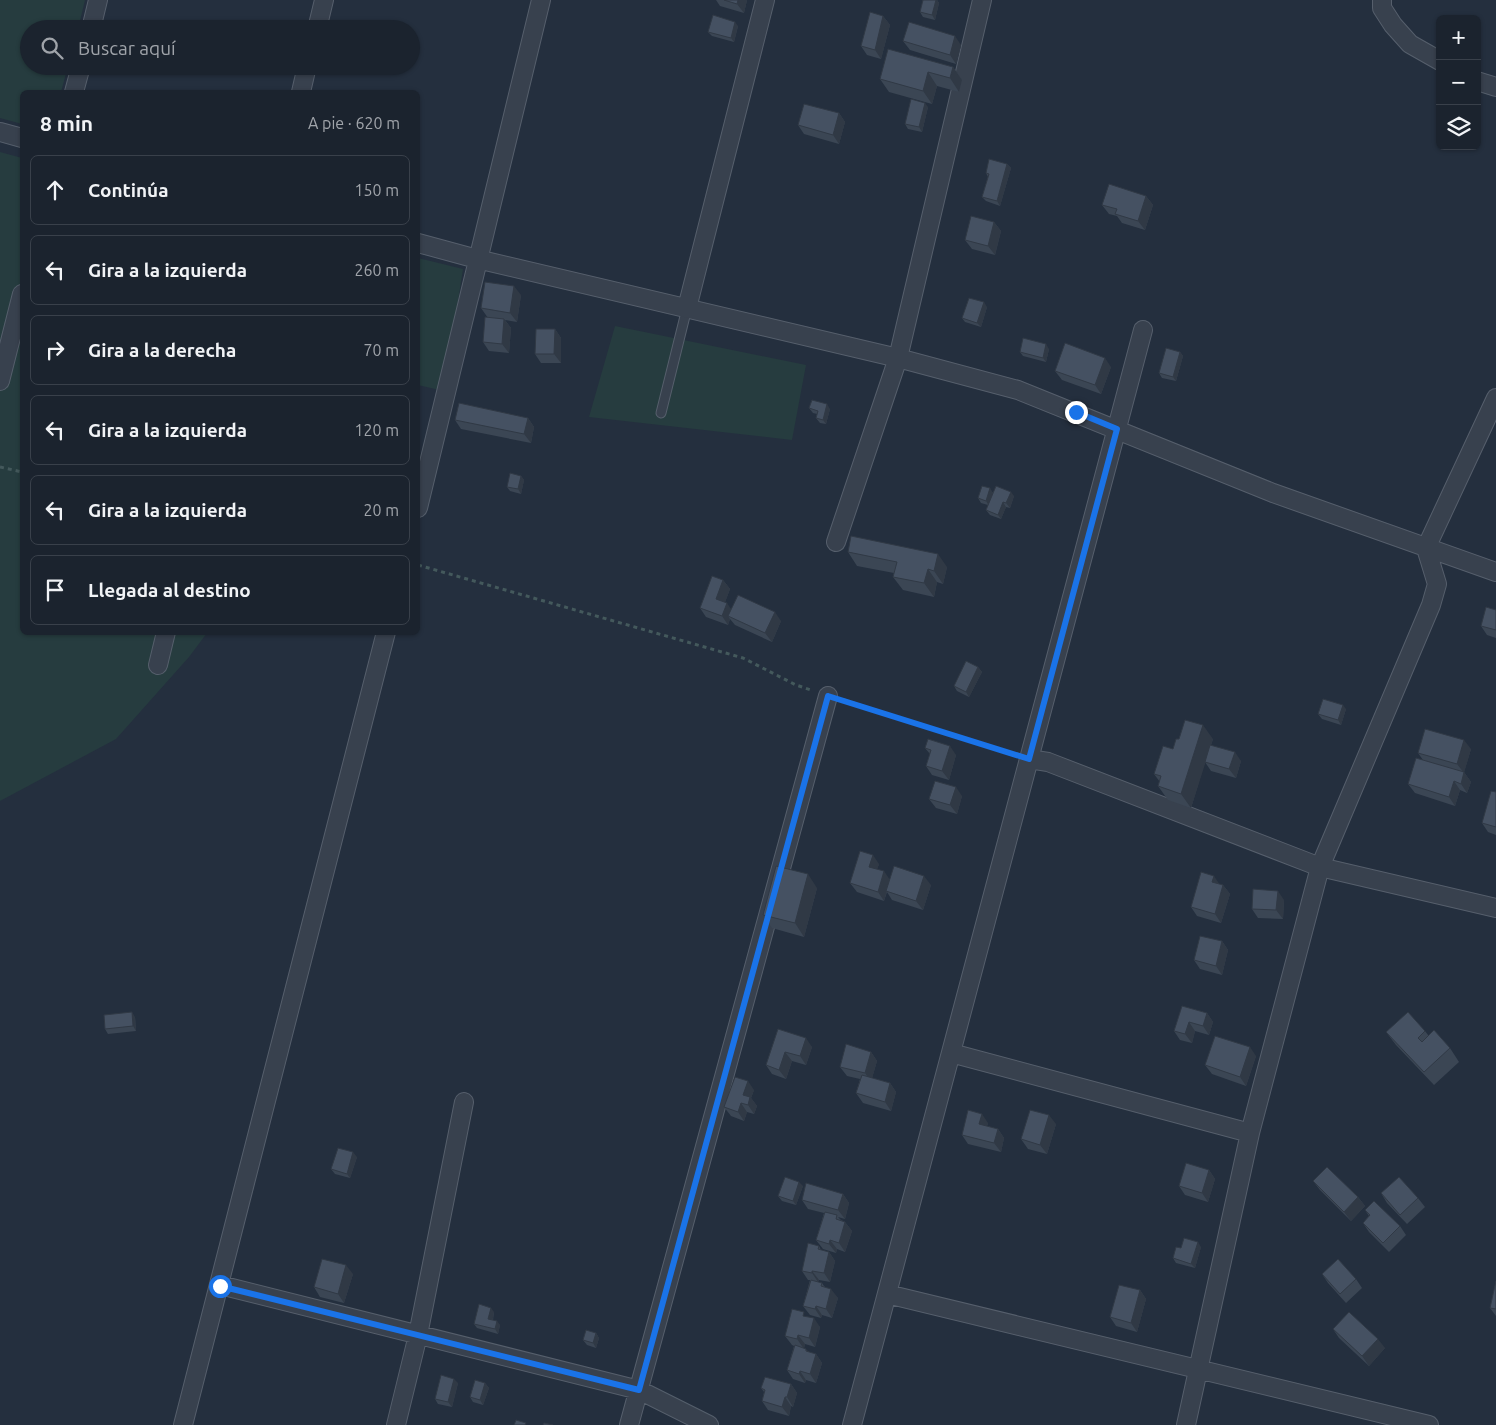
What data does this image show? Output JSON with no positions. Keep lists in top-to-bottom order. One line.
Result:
{"page":{"map_buttons":["+","−"],"search":"Buscar aquí","heading":["8 min","A pie · 620 m"],"list":[["Continúa","150 m"],["Gira a la izquierda","260 m"],["Gira a la derecha","70 m"],["Gira a la izquierda","120 m"],["Gira a la izquierda","20 m"],"Llegada al destino"]}}
